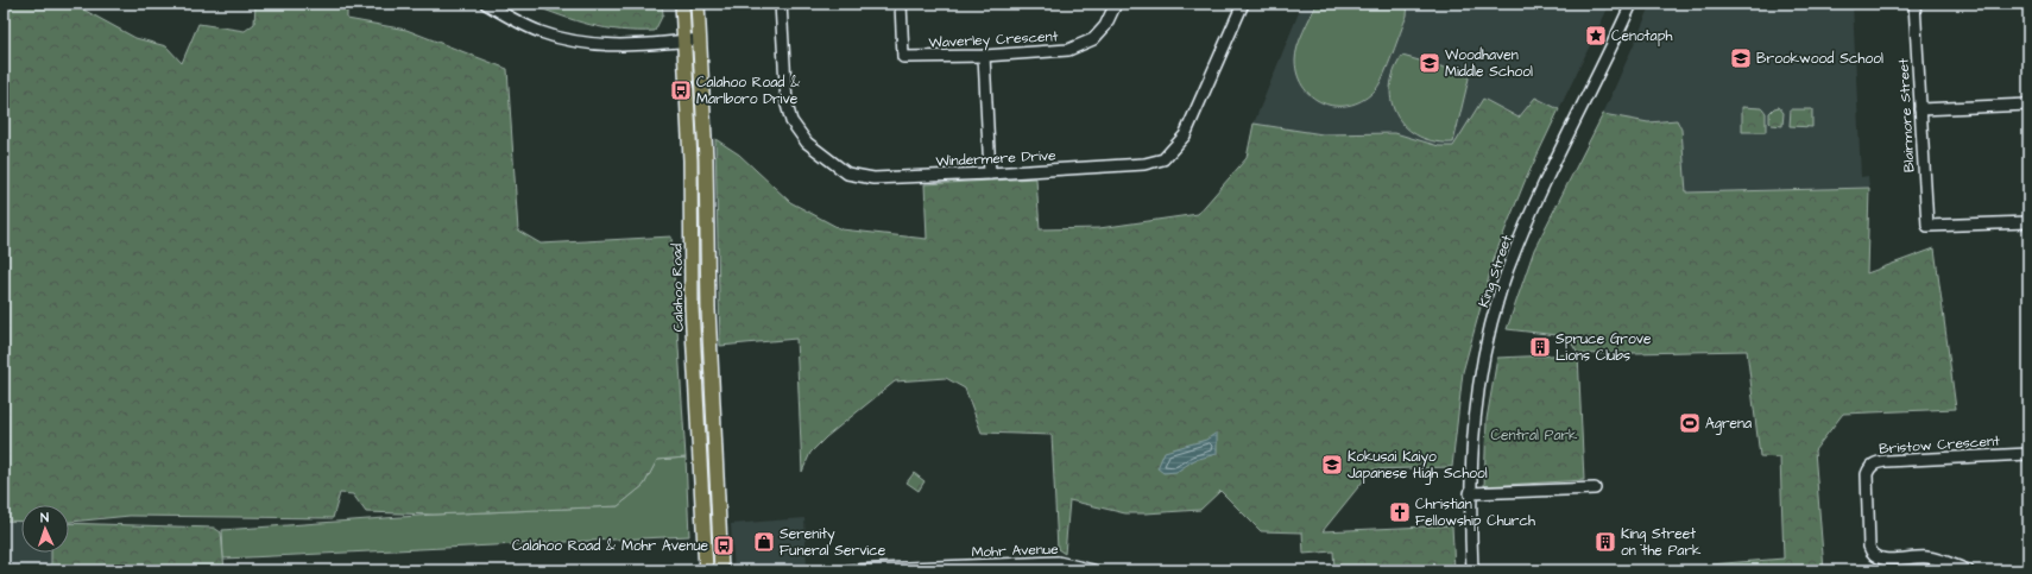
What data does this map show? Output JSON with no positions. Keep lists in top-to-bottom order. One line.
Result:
{"streets":{"main road":["Calahoo Road"],"street":["Waverley Crescent","Blairmore Street","Windermere Drive","King Street","Bristow Crescent","Mohr Avenue"]},"parks":["Central Park"],"places":{"place":["Cenotaph"],"school or university":["Brookwood School","Woodhaven Middle School","Kokusai Kaiyo Japanese High School"],"bus stop":["Calahoo Road & Marlboro Drive","Calahoo Road & Mohr Avenue"],"building":["Spruce Grove Lions Clubs","King Street on the Park"],"sports":["Agrena"],"church":["Christian Fellowship Church"],"shop":["Serenity Funeral Service"]},"north":"top"}
